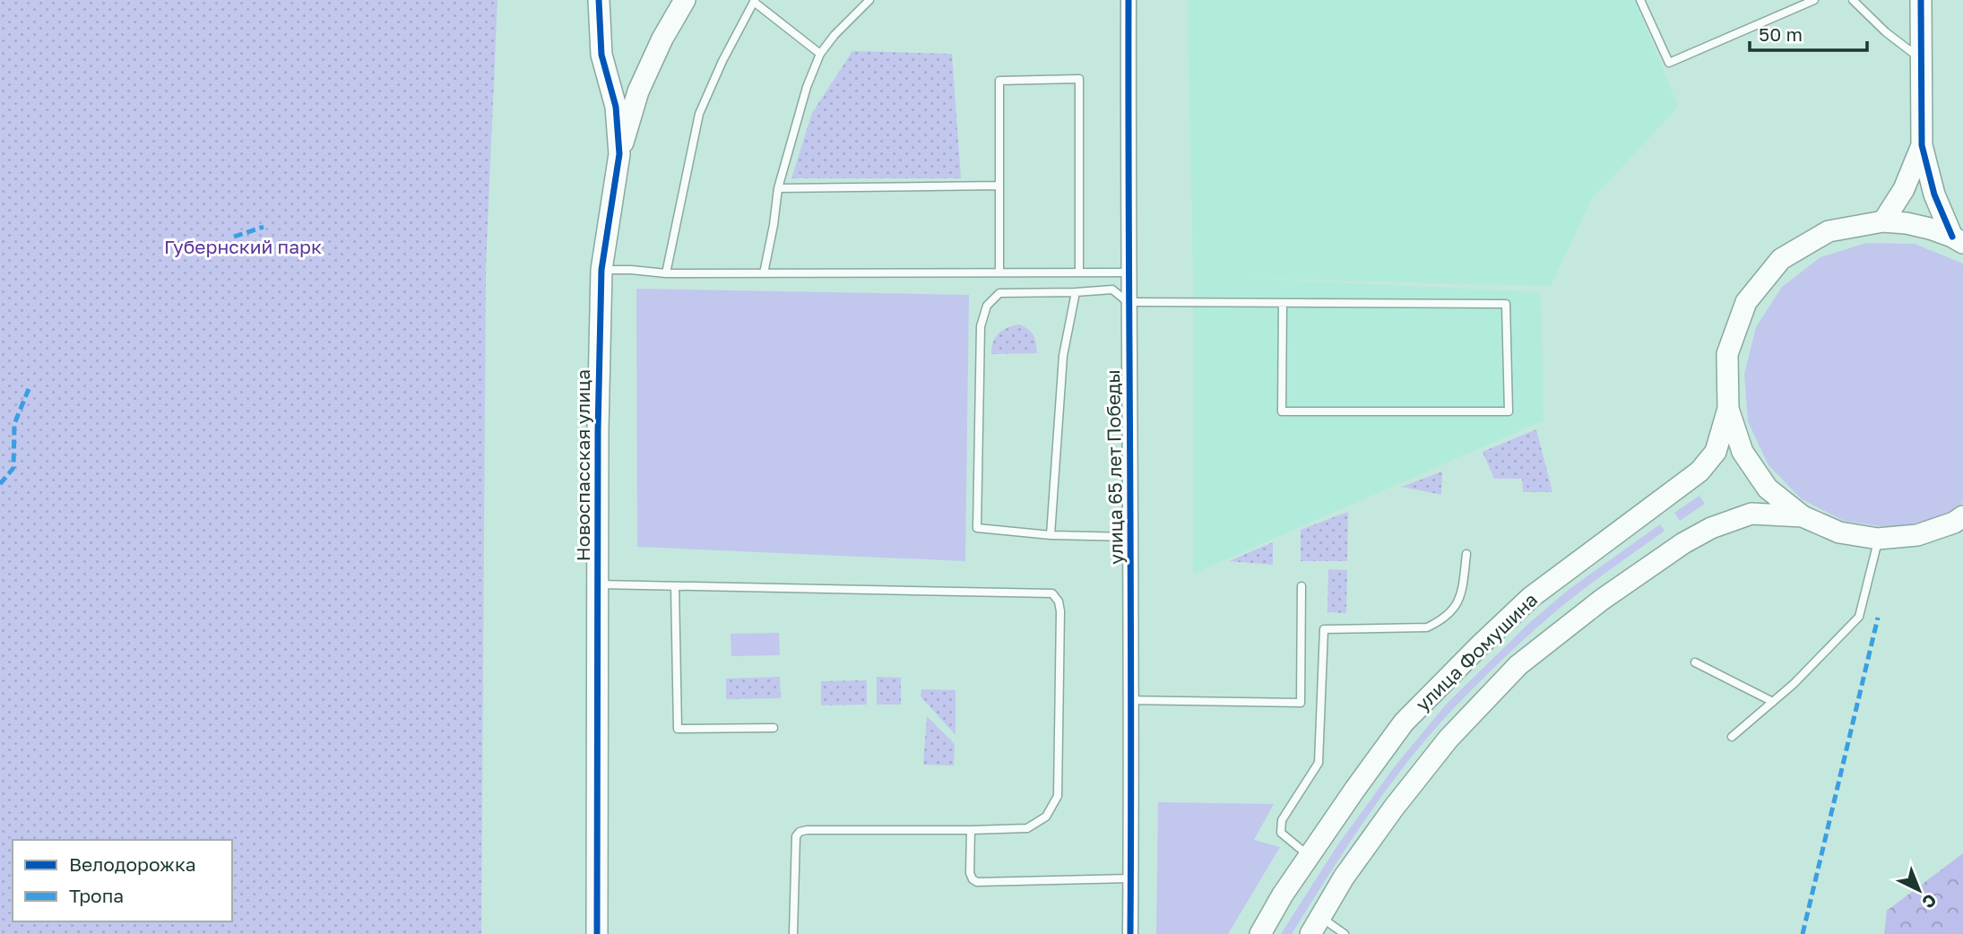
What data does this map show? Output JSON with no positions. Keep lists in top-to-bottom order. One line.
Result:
{"streets":{"main road":["Новоспасская улица","улица Фомушина"],"street":["улица 65 лет Победы"]},"parks":["Губернский парк"],"legend":["Велодорожка","Тропа"],"scale_bar":"50 m","north":"bottom right"}
